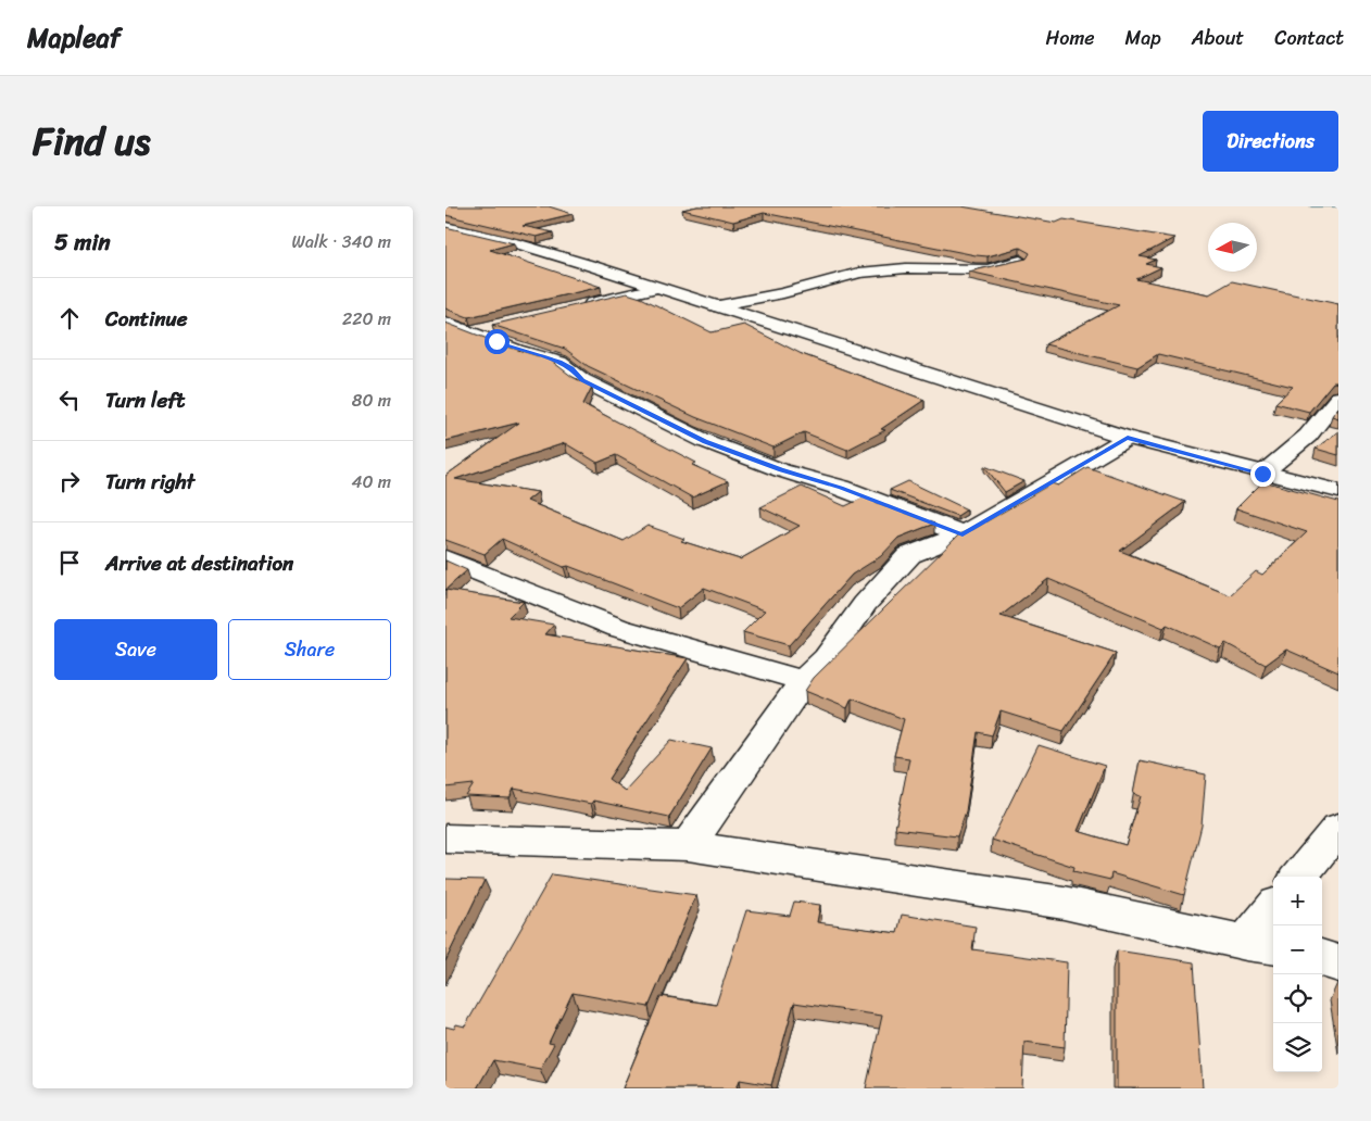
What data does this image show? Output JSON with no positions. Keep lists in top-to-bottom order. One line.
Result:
{"north":"left","page":{"header":"Mapleaf","nav":["Home","Map","About","Contact"],"title":"Find us","buttons":["Directions",["Save","Share"]],"heading":["5 min","Walk · 340 m"],"list":[["Continue","220 m"],["Turn left","80 m"],["Turn right","40 m"],"Arrive at destination"],"map_buttons":["+","−"]}}
